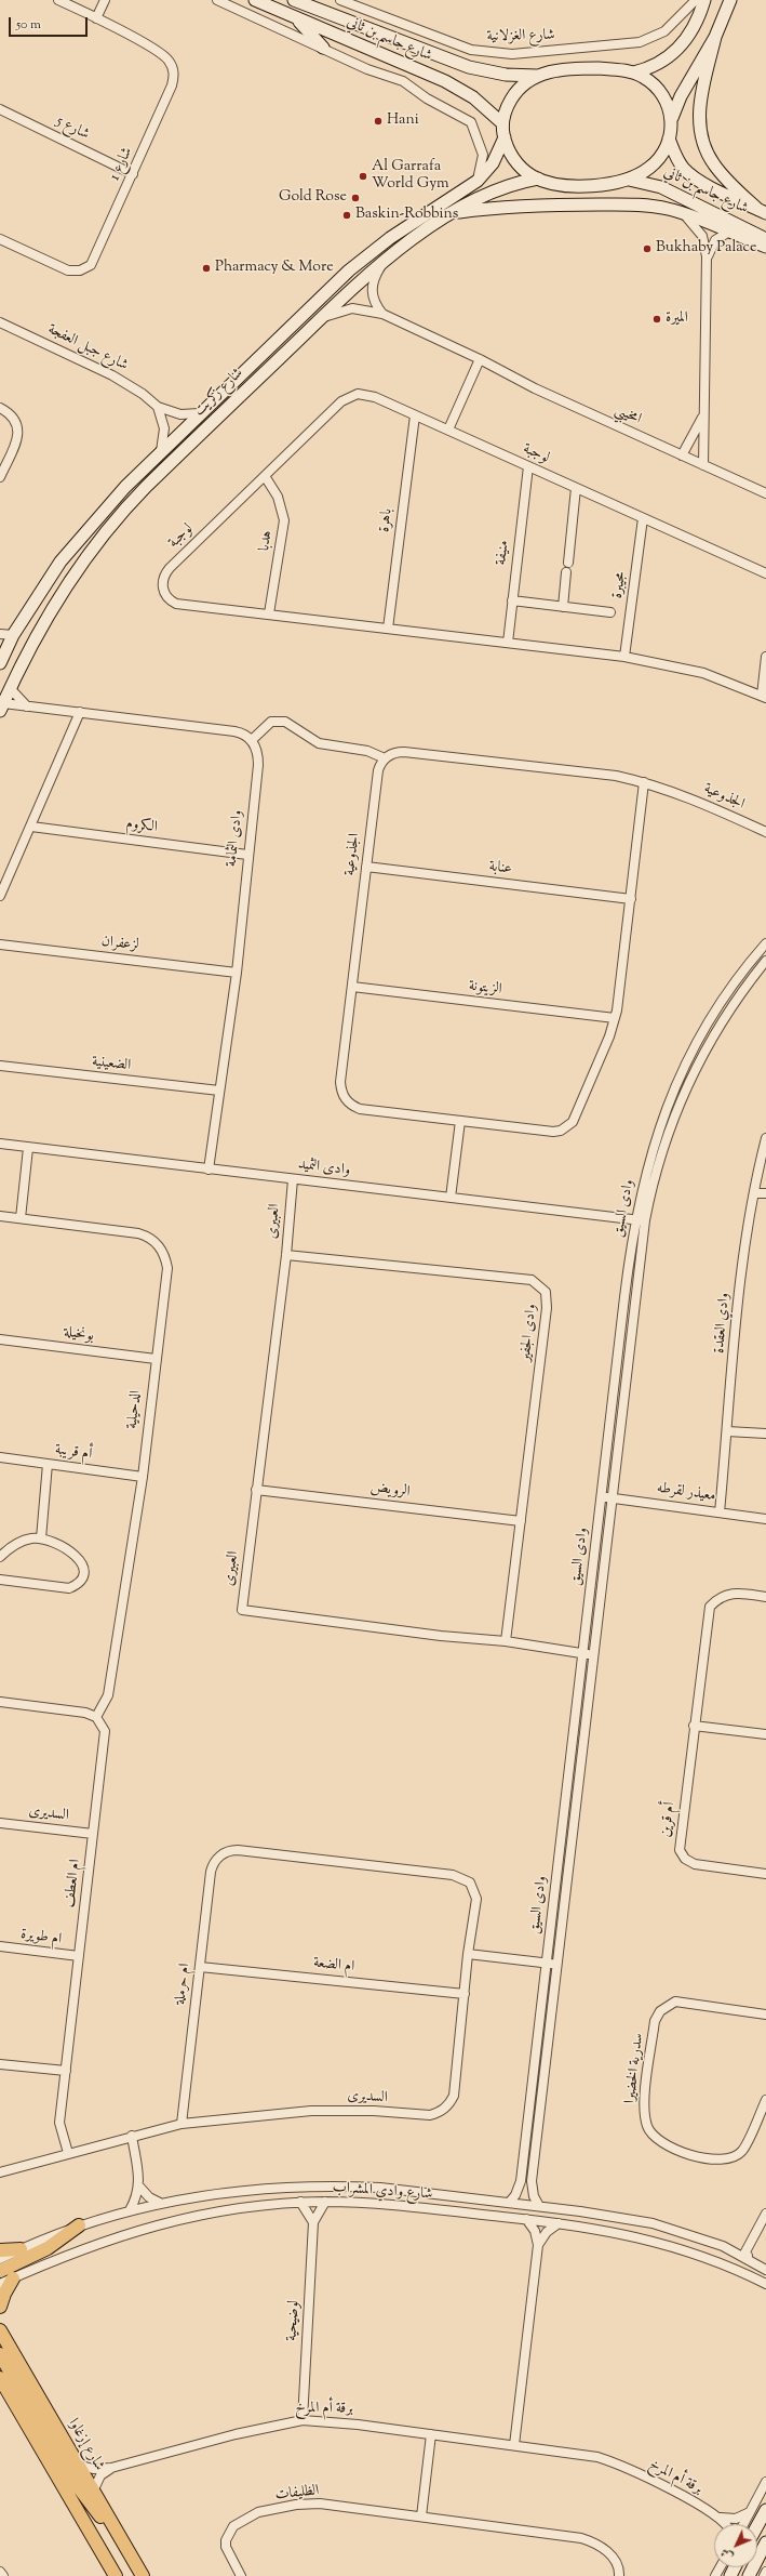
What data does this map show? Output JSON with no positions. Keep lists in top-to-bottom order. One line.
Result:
{"streets":{"main road":["شارع جاسم بن ثاني","شارع زكريت","شارع إزغاوا"],"street":["شارع الغزلانية","شارع 5","شارع 1","شارع جبل العفجة","امخيبي","لوجبة","باهرة","هدبا","منيفة","مجيبرة","الجذوعية","الكروم","وادى الثمامة","عنابة","لزعفران","الزيتونة","الضعينية","وادى الثميد","وادى السيق","العبيرى","وادي العقدة","وادى الجفير","بونخيلة","الدحيلية","أم قريبة","الرويض","معيذر لقرطه","السديرى","أم قرين","ام العطف","ام طويرة","ام الضعة","ام حرملة","سدرية الخضيرا","شارع وادي المشراب","لوضيحية","برقة أم المرخ","الظليفات"]},"crossings":[["شارع جاسم بن ثاني","شارع زكريت"],["شارع 5","شارع 1"],["شارع جبل العفجة","شارع زكريت"],["شارع زكريت","امخيبي"],["لوجبة","باهرة"],["لوجبة","هدبا"],["لوجبة","منيفة"],["لوجبة","مجيبرة"],["الجذوعية","عنابة"],["الجذوعية","الزيتونة"],["الكروم","وادى الثمامة"],["وادى الثمامة","لزعفران"],["وادى الثمامة","الضعينية"],["وادى الثمامة","وادى الثميد"],["وادى الثميد","وادى السيق"],["وادى الثميد","العبيرى"],["وادى السيق","العبيرى"],["وادى السيق","معيذر لقرطه"],["وادى السيق","شارع وادي المشراب"],["العبيرى","وادى الجفير"],["العبيرى","الرويض"],["وادي العقدة","معيذر لقرطه"],["وادى الجفير","الرويض"],["بونخيلة","الدحيلية"],["الدحيلية","أم قريبة"],["الدحيلية","ام العطف"],["السديرى","ام العطف"],["السديرى","ام الضعة"],["السديرى","ام حرملة"],["ام العطف","ام طويرة"],["ام الضعة","ام حرملة"],["شارع وادي المشراب","لوضيحية"],["لوضيحية","برقة أم المرخ"],["برقة أم المرخ","شارع إزغاوا"]],"places":["Hani","Al Garrafa World Gym","Gold Rose","Baskin-Robbins","Bukhaby Palace","Pharmacy & More","الميرة"],"scale_bar":"50 m","north":"bottom left"}
